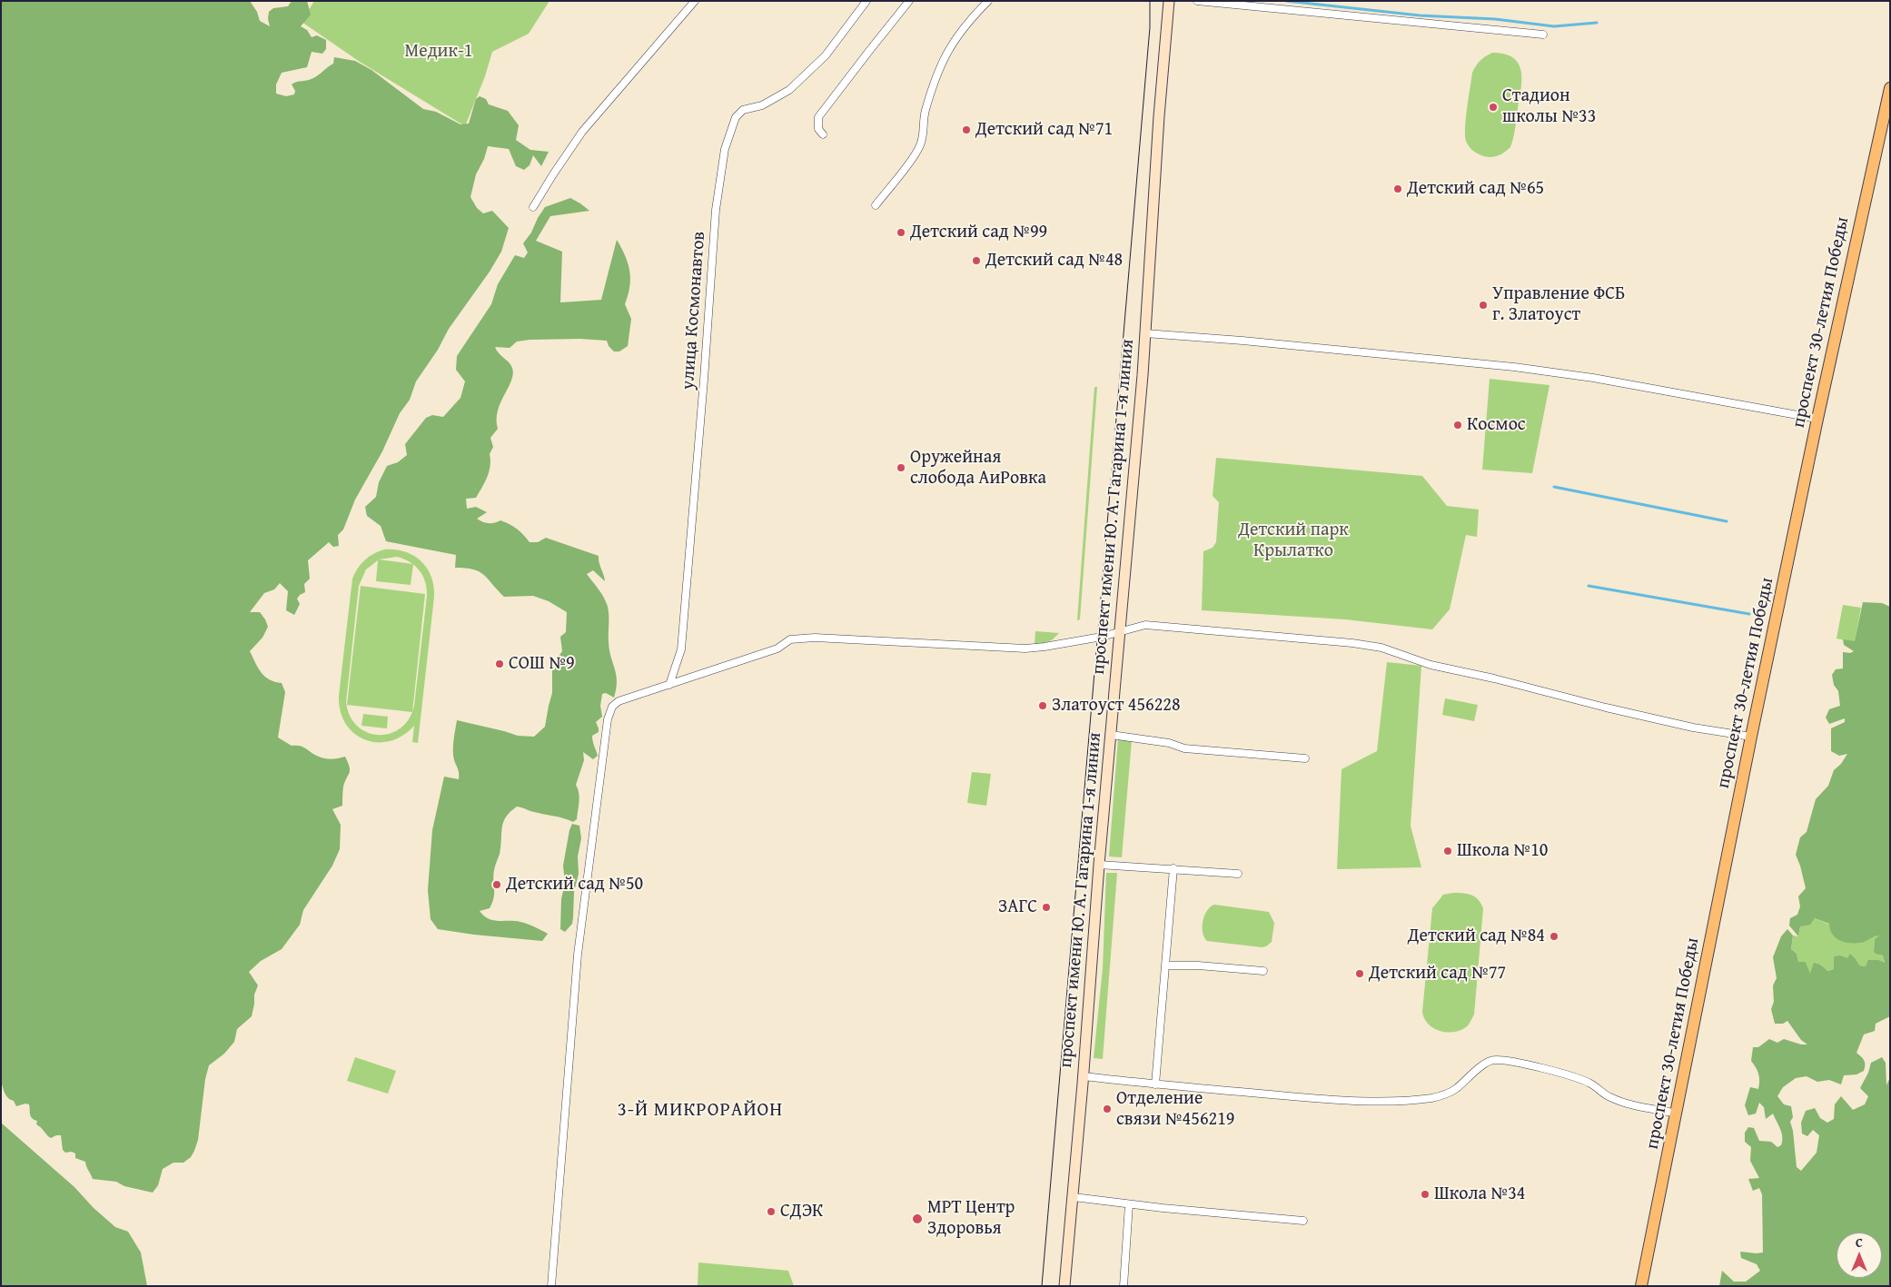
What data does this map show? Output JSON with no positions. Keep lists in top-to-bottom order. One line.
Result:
{"streets":{"main road":["проспект 30-летия Победы","проспект имени Ю. А. Гагарина 1-я линия"],"street":["улица Космонавтов"]},"districts":["3-Й МИКРОРАЙОН"],"parks":["Медик-1","Детский парк Крылатко"],"places":["Стадион школы №33","Детский сад №71","Детский сад №65","Детский сад №99","Детский сад №48","Управление ФСБ г. Златоуст","Космос","Оружейная слобода АиРовка","СОШ №9","Златоуст 456228","Школа №10","Детский сад №50","ЗАГС","Детский сад №84","Детский сад №77","Отделение связи №456219","Школа №34","СДЭК","МРТ Центр Здоровья"],"north":"top"}
